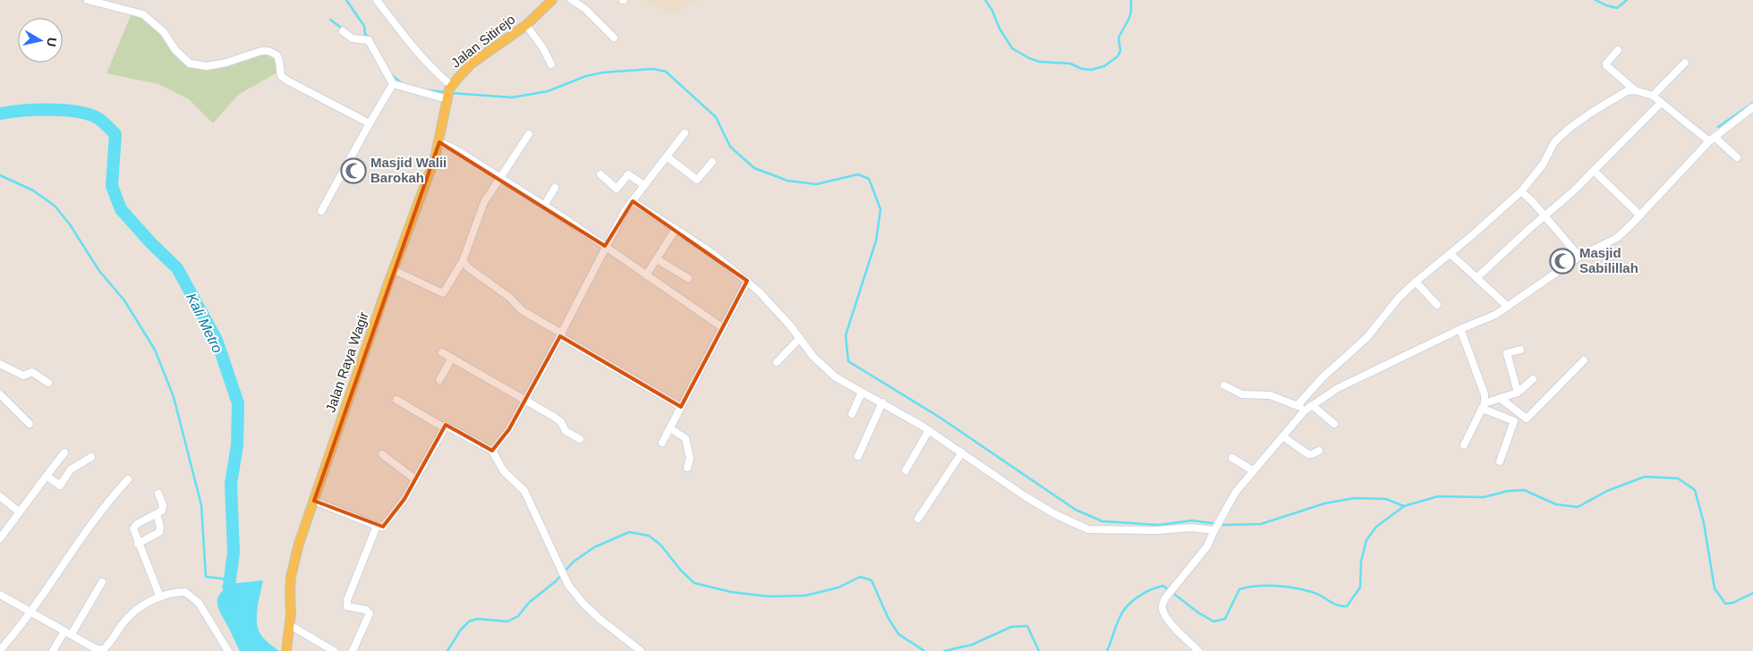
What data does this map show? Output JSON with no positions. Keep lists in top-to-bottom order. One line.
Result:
{"streets":{"main road":["Jalan Sitirejo","Jalan Raya Wagir"]},"crossings":[["Jalan Sitirejo","Jalan Raya Wagir"]],"water":["Kali Metro"],"places":{"mosque":["Masjid Walii Barokah","Masjid Sabilillah"]},"north":"right"}
